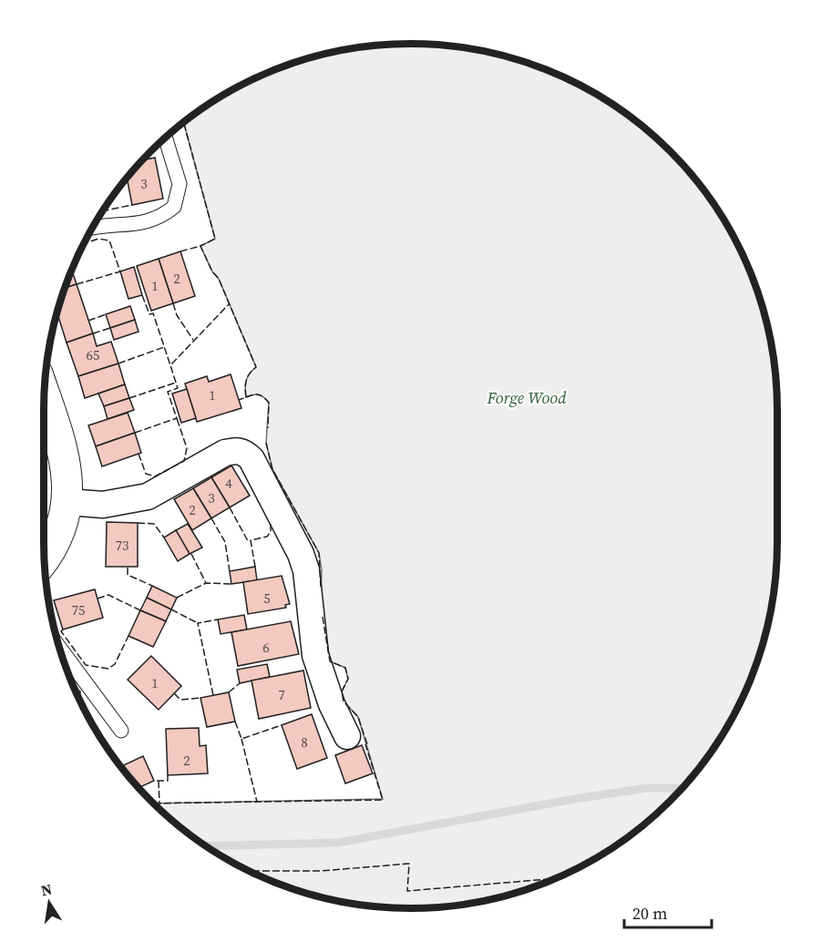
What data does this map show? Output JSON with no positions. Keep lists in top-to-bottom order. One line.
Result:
{"parks":["Forge Wood"],"house_numbers":["3","2","1","65","1","4","3","2","73","5","75","6","1","7","8","2"],"scale_bar":"20 m","north":"top"}
